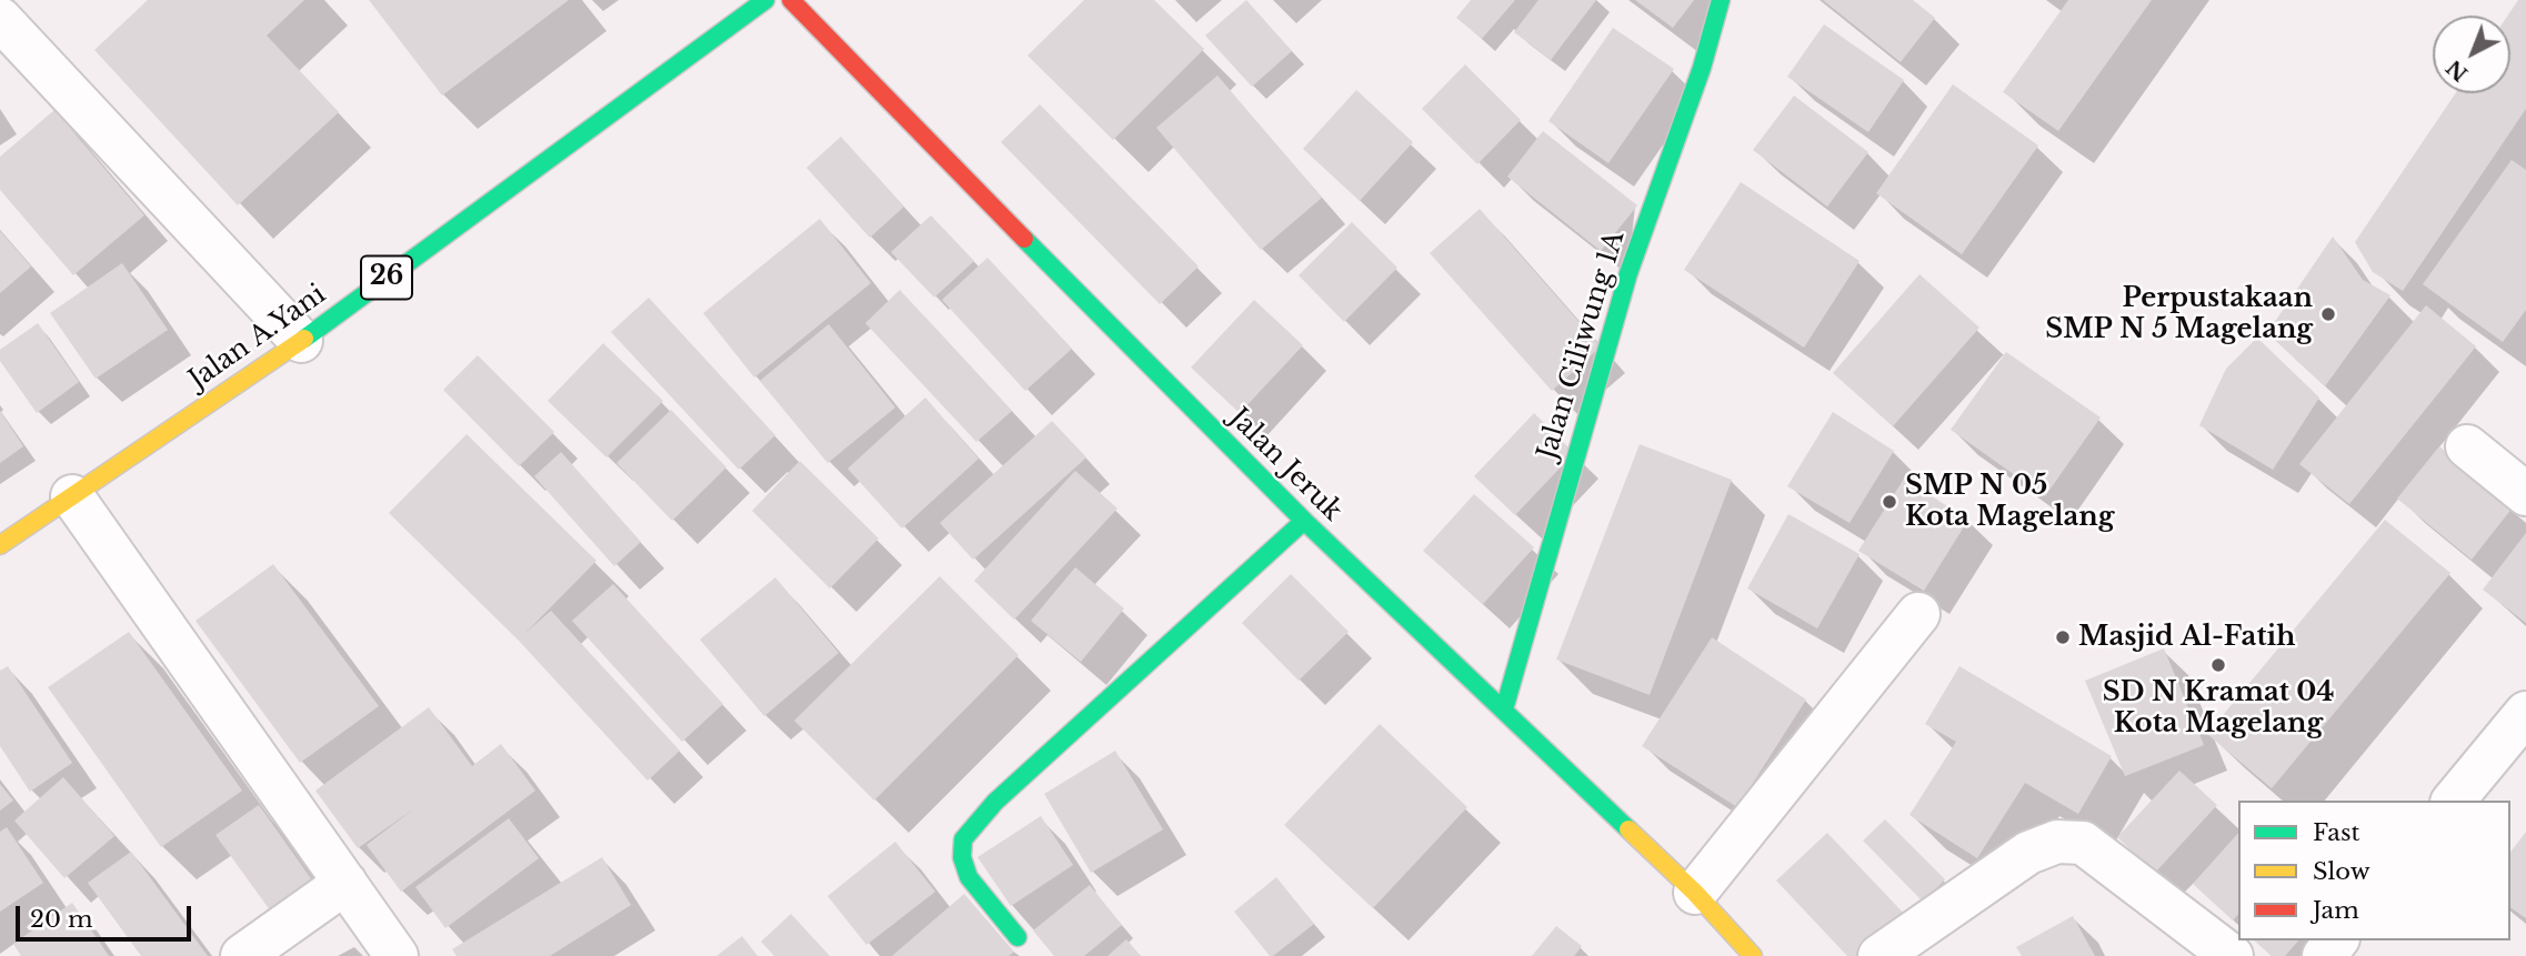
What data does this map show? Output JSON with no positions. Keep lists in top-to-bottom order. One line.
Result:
{"streets":{"main road":["26","Jalan A.Yani","Jalan Ciliwung 1A","Jalan Jeruk"]},"crossings":[["Jalan Ciliwung 1A","Jalan Jeruk"]],"places":["Perpustakaan SMP N 5 Magelang","SMP N 05 Kota Magelang","Masjid Al-Fatih","SD N Kramat 04 Kota Magelang"],"legend":["Fast","Slow","Jam"],"scale_bar":"20 m","north":"bottom left"}
